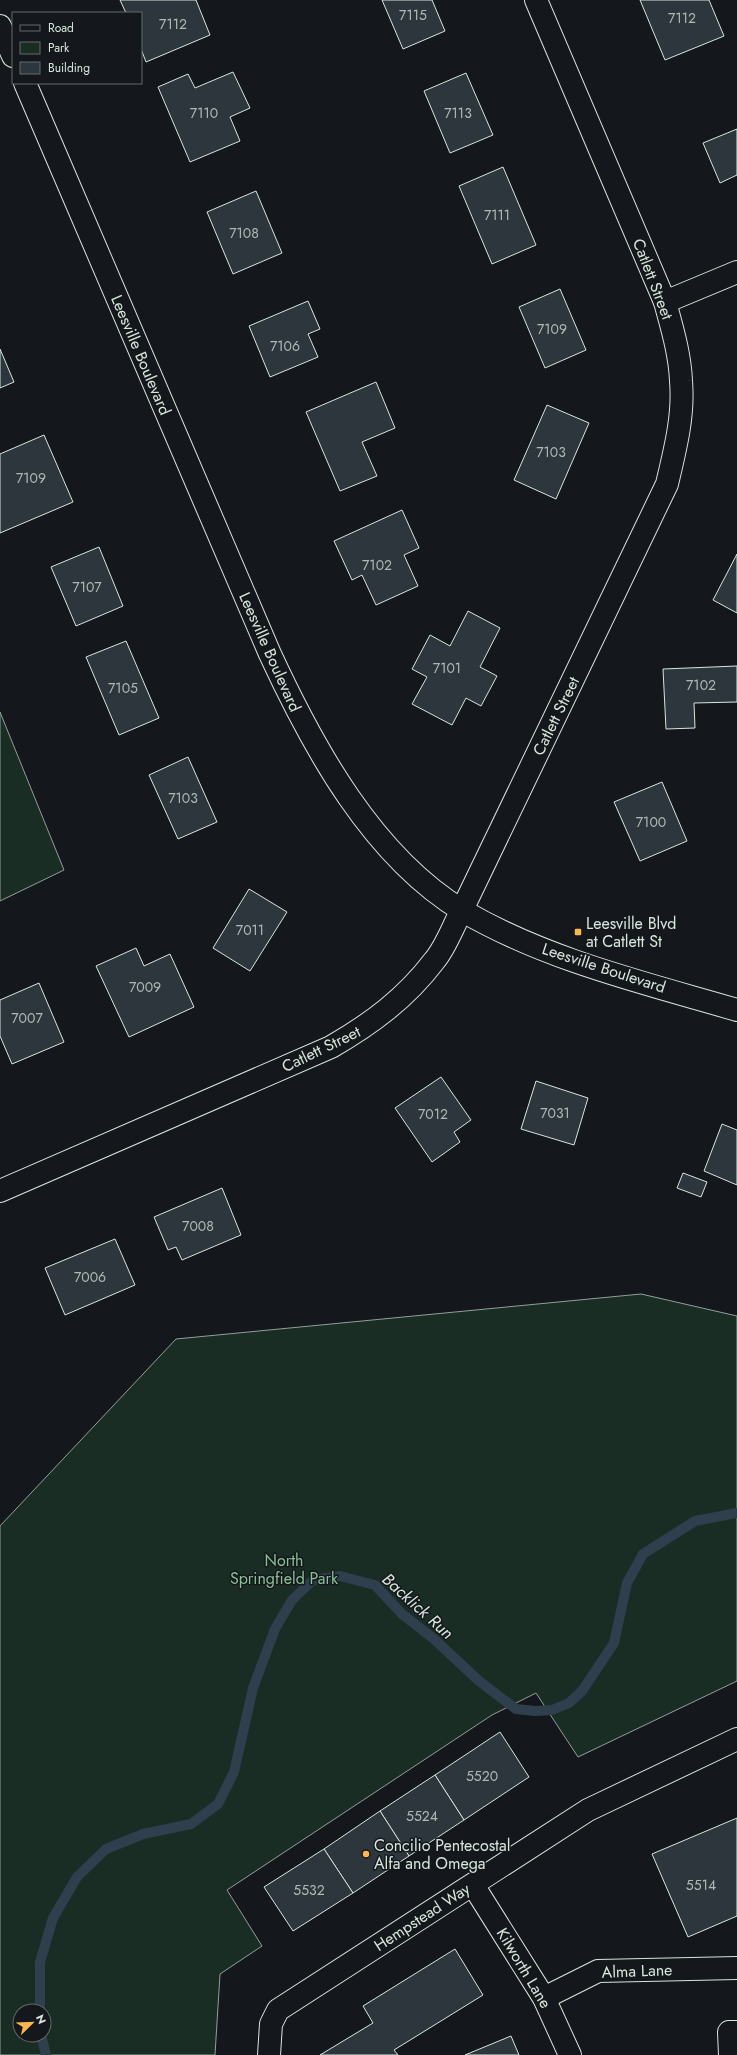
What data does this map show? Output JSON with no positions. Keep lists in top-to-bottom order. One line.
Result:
{"streets":{"street":["Catlett Street","Leesville Boulevard","Hempstead Way","Kilworth Lane","Alma Lane"]},"crossings":[["Catlett Street","Leesville Boulevard"],["Hempstead Way","Kilworth Lane"],["Kilworth Lane","Alma Lane"]],"water":["Backlick Run"],"parks":["North Springfield Park"],"places":{"transit":["Leesville Blvd at Catlett St"],"other":["Concilio Pentecostal Alfa and Omega"]},"house_numbers":["7115","7112","7112","7110","7113","7111","7108","7109","7106","7103","7109","7102","7107","7101","7102","7105","7103","7100","7011","7009","7007","7031","7012","7008","7006","5520","5524","5514","5532"],"legend":["Road","Park","Building"],"north":"top right"}
